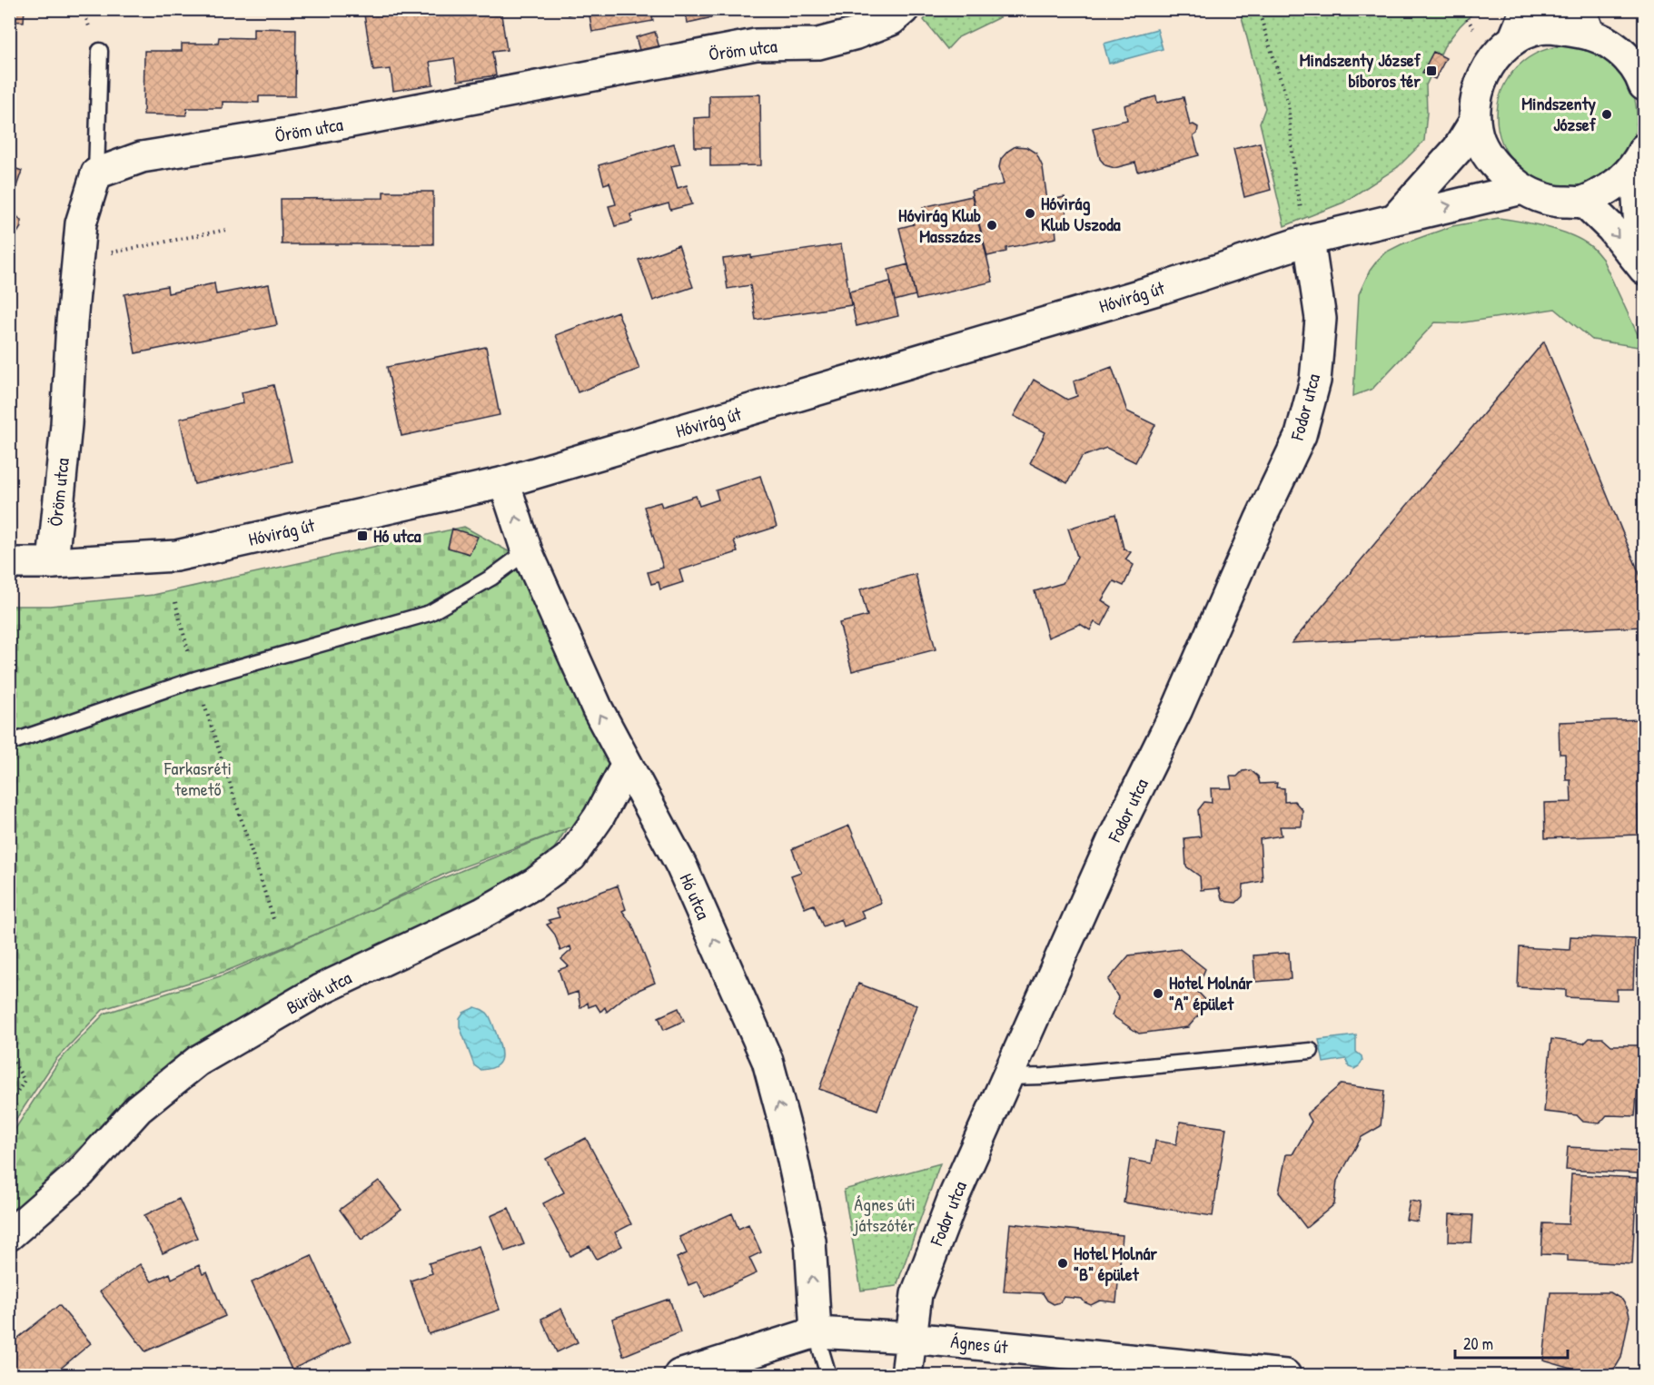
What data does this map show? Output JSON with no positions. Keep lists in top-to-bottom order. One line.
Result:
{"streets":{"street":["Öröm utca","Hóvirág út","Fodor utca","Hó utca","Bürök utca","Ágnes út"]},"crossings":[["Öröm utca","Hóvirág út"],["Hóvirág út","Fodor utca"],["Hóvirág út","Hó utca"],["Fodor utca","Ágnes út"],["Hó utca","Bürök utca"],["Hó utca","Ágnes út"]],"one_way":["Hó utca"],"parks":["Farkasréti temető","Ágnes úti játszótér"],"places":{"transit":["Mindszenty József bíboros tér","Hó utca"],"other":["Mindszenty József","Hóvirág Klub Uszoda","Hóvirág Klub Masszázs","Hotel Molnár \"A\" épület","Hotel Molnár \"B\" épület"]},"scale_bar":"20 m"}
